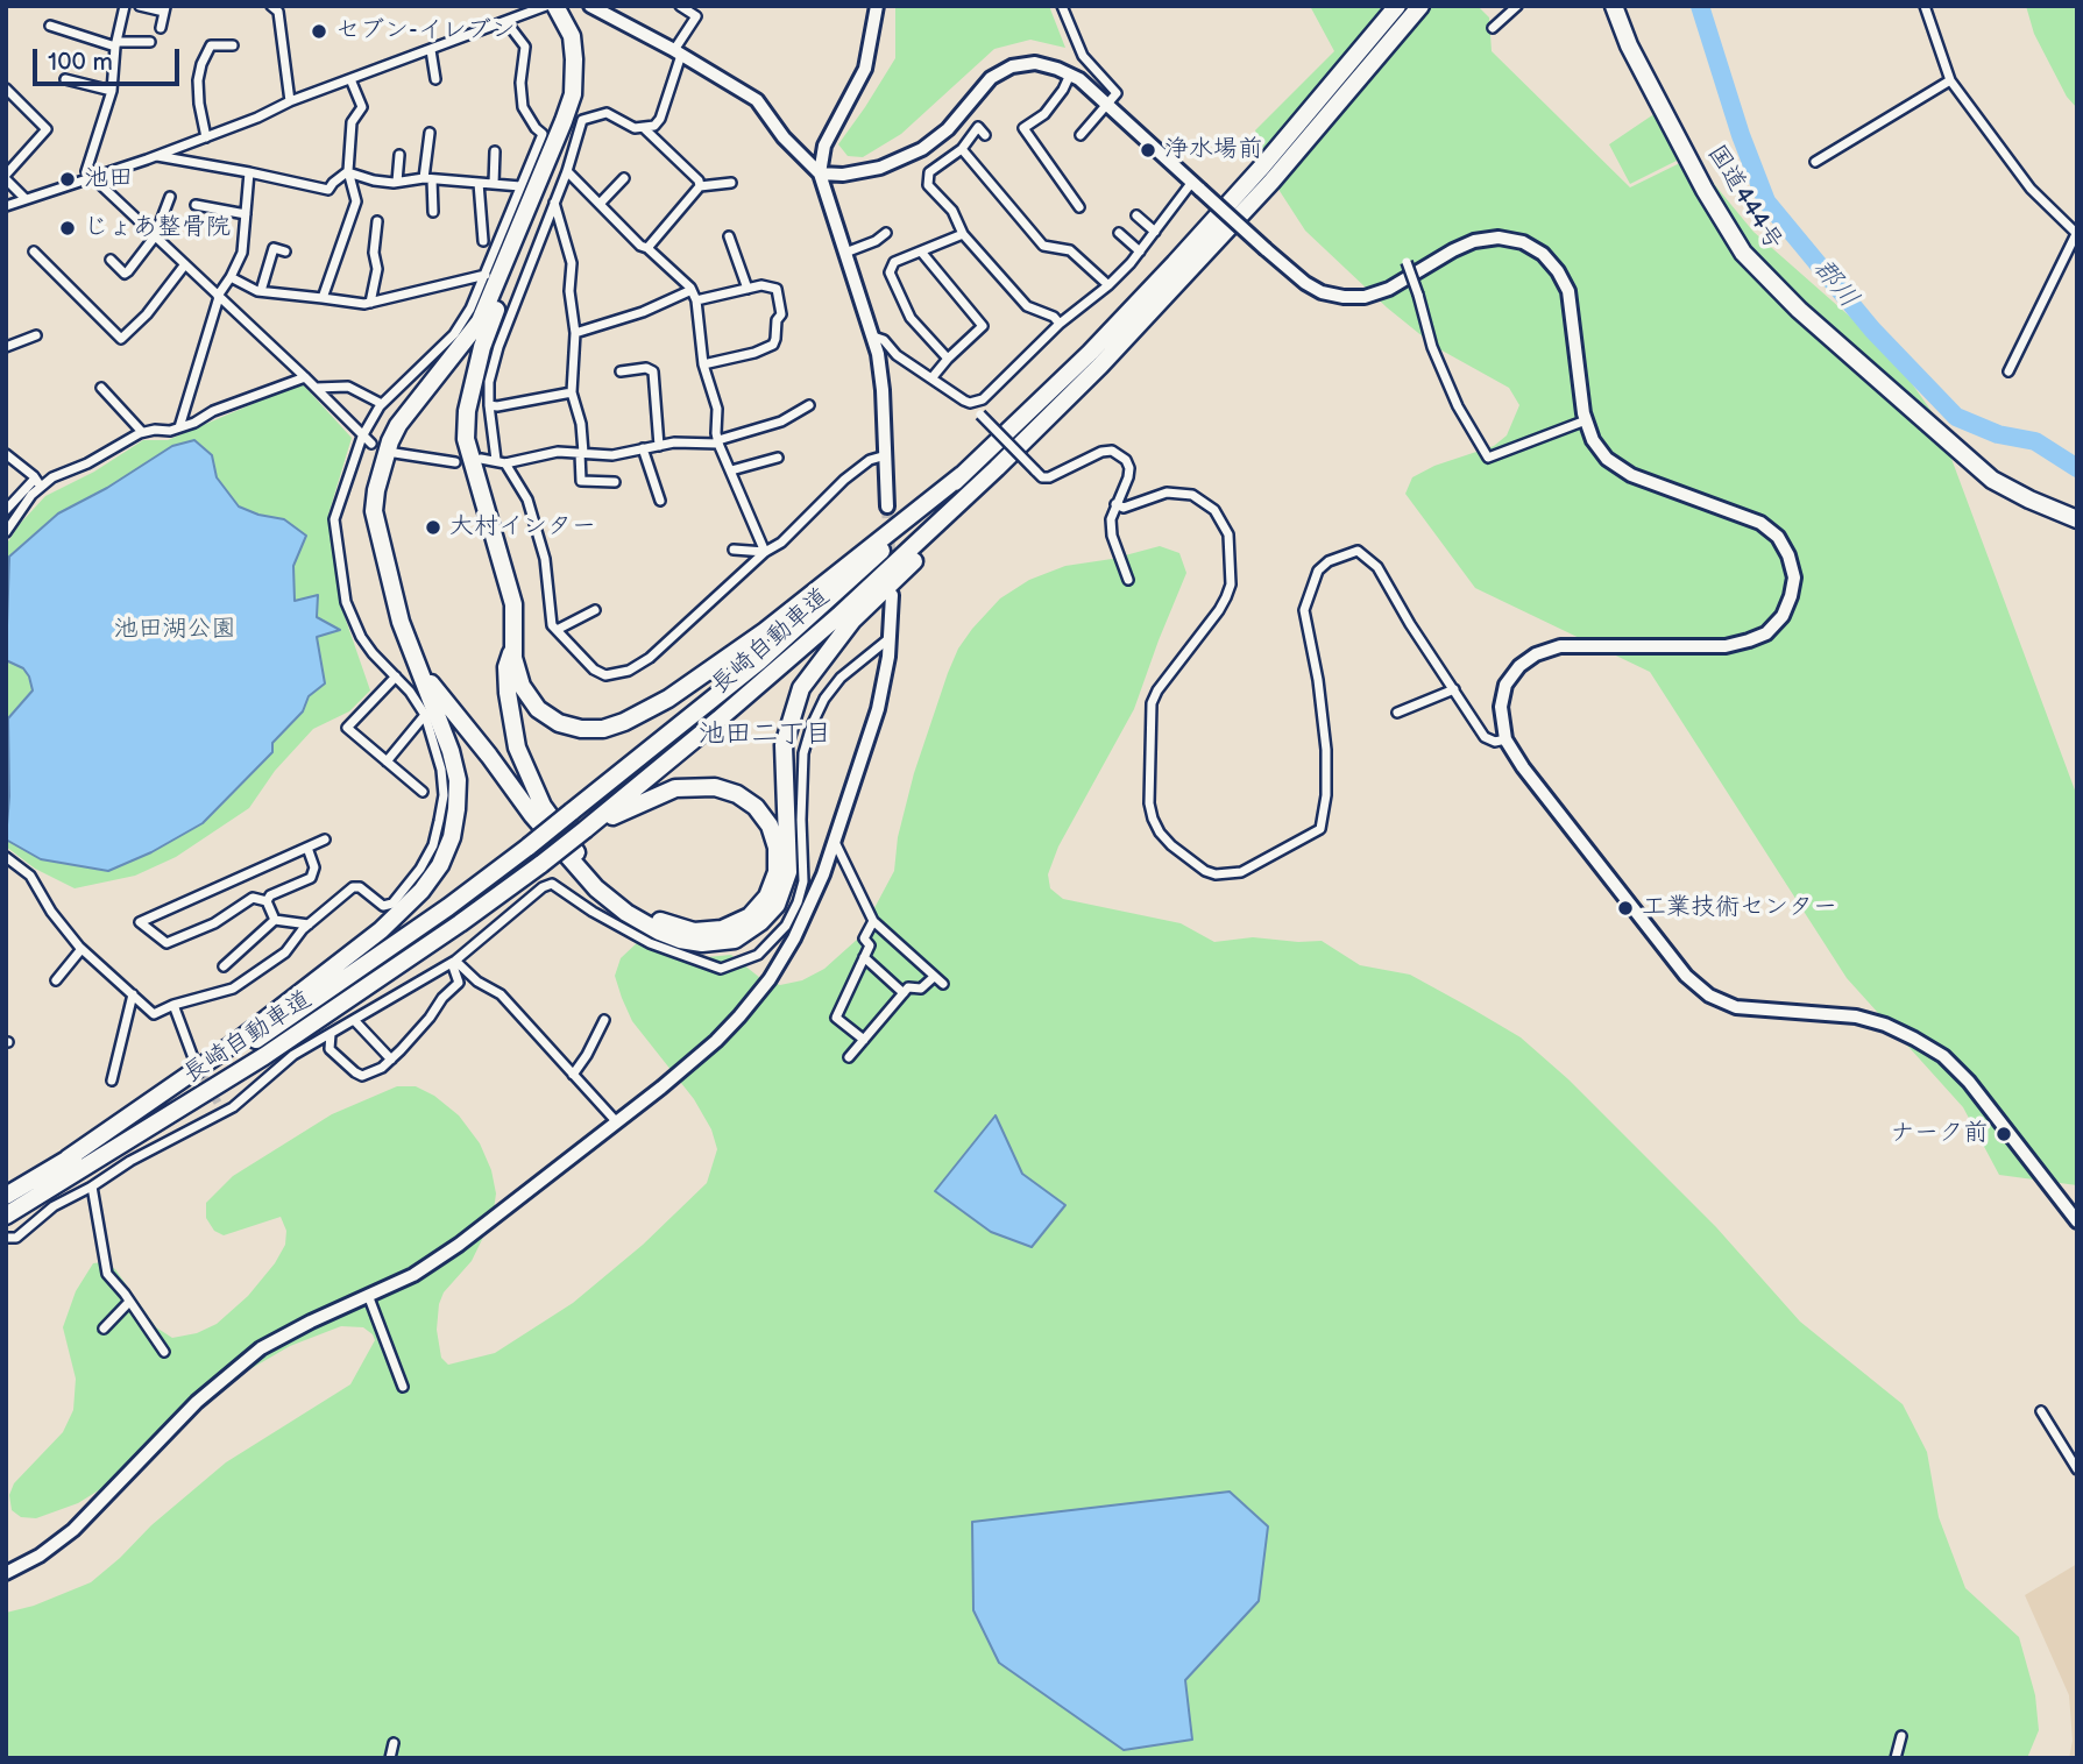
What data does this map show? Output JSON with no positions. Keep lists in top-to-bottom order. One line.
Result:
{"streets":{"highway":["国道444号","長崎自動車道"]},"districts":["池田二丁目"],"water":["郡川"],"parks":["池田湖公園"],"places":["セブン-イレブン","浄水場前","池田","じょあ整骨院","大村インター","工業技術センター","ナーク前"],"scale_bar":"100 m"}
